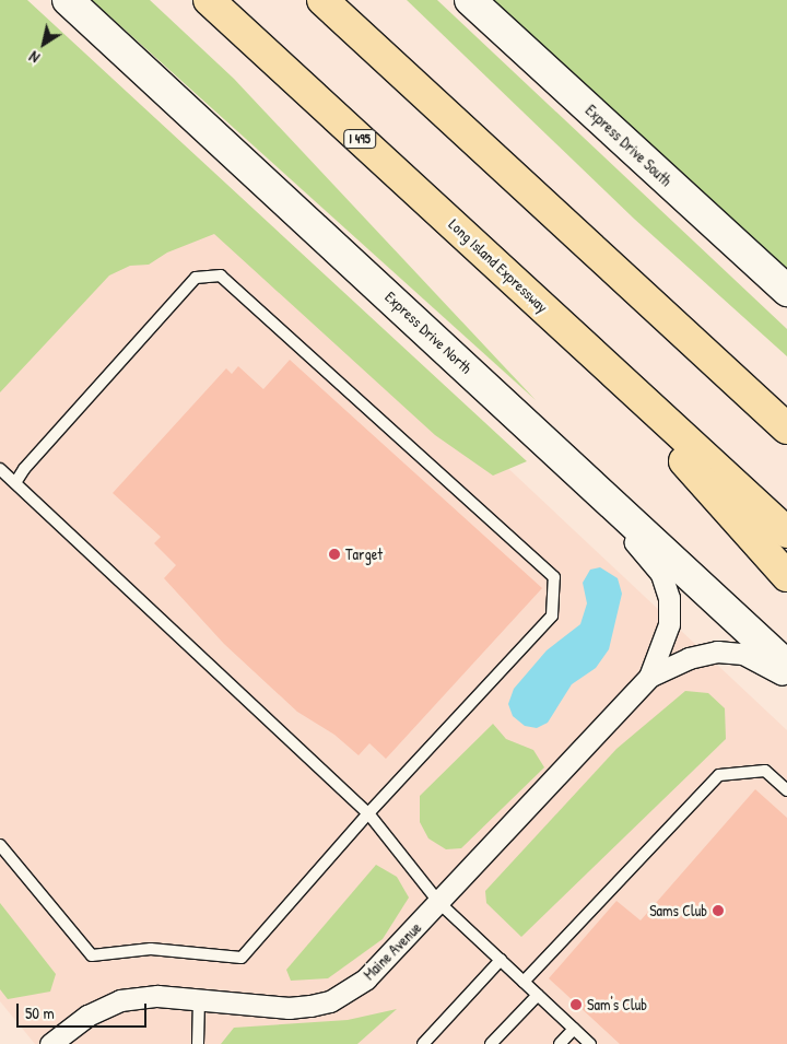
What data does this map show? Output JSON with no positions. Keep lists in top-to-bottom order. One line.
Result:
{"streets":{"highway":["I 495","Long Island Expressway"],"main road":["Express Drive South","Express Drive North"],"street":["Maine Avenue"]},"places":["Target","Sams Club","Sam's Club"],"scale_bar":"50 m","north":"bottom left"}
